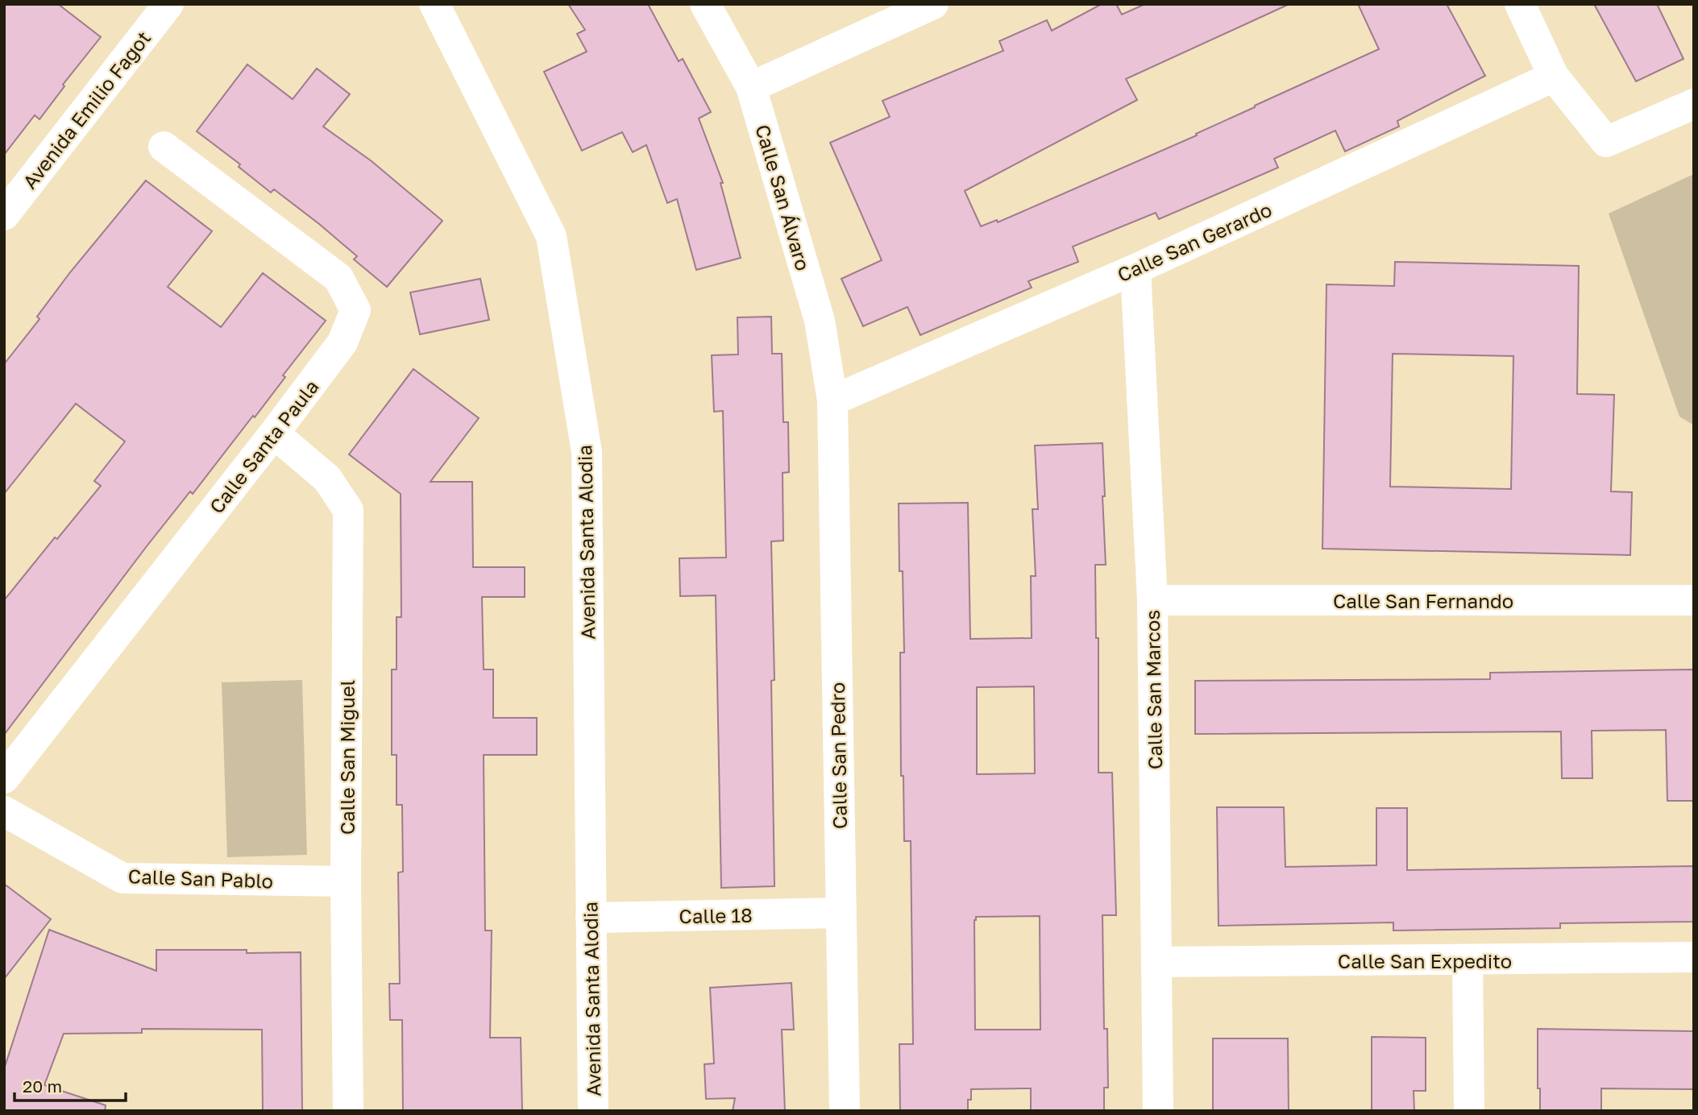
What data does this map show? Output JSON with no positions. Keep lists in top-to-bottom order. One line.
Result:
{"streets":{"street":["Avenida Emilio Fagot","Calle San Álvaro","Calle San Gerardo","Calle Santa Paula","Avenida Santa Alodia","Calle San Fernando","Calle San Marcos","Calle San Pedro","Calle San Miguel","Calle San Pablo","Calle 18","Calle San Expedito"]},"crossings":[["Calle San Álvaro","Calle San Gerardo"],["Calle San Álvaro","Calle San Pedro"],["Calle San Gerardo","Calle San Marcos"],["Calle San Gerardo","Calle San Pedro"],["Calle Santa Paula","Calle San Miguel"],["Avenida Santa Alodia","Calle 18"],["Calle San Fernando","Calle San Marcos"],["Calle San Marcos","Calle San Expedito"],["Calle San Pedro","Calle 18"],["Calle San Miguel","Calle San Pablo"]],"scale_bar":"20 m"}
